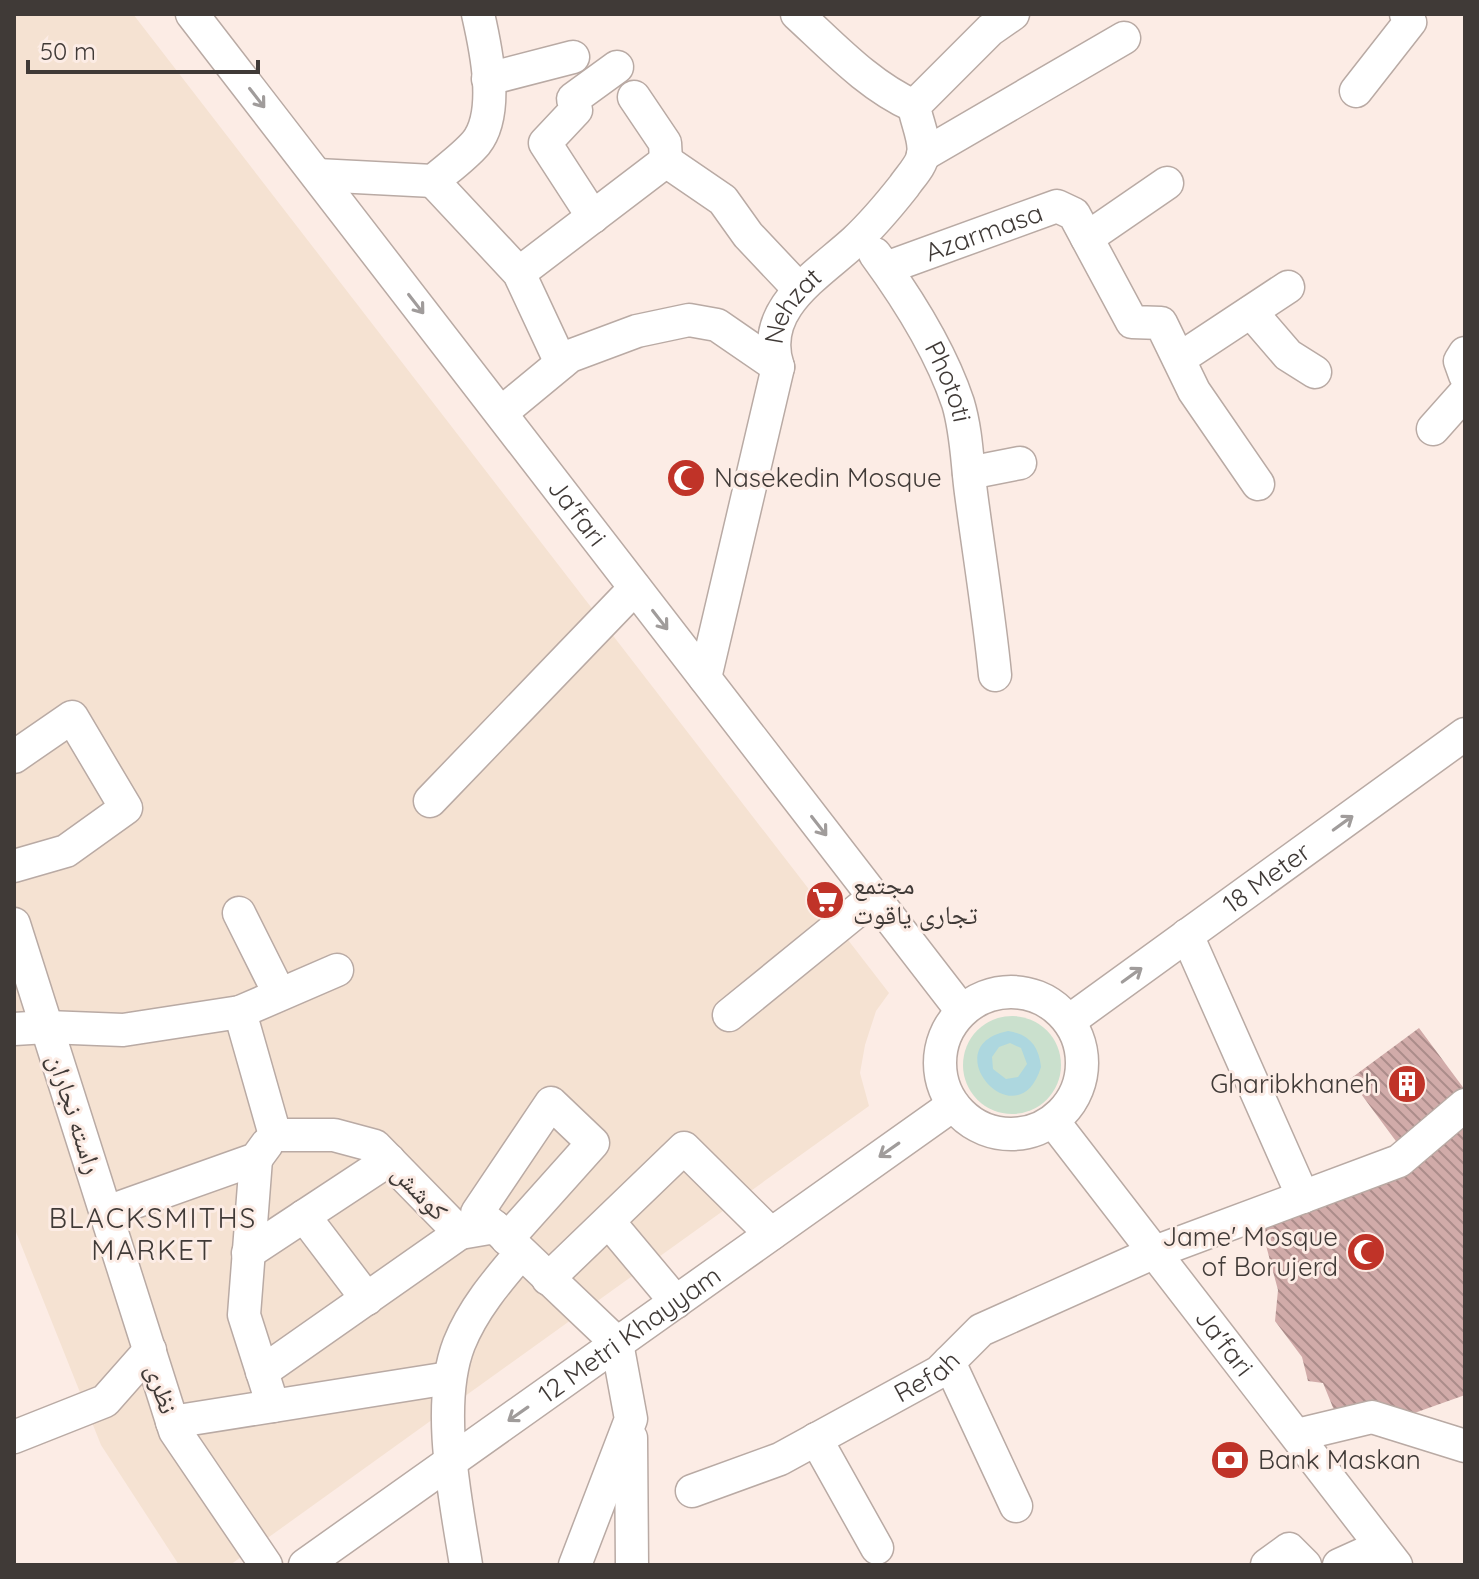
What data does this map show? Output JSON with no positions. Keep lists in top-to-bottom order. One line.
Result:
{"streets":{"street":["Azarmasa","Nehzat","Phototi","Ja'fari","18 Meter","راسته نجاران","کوشش","12 Metri Khayyam","Refah","نظری"]},"crossings":[["Azarmasa","Phototi"],["Nehzat","Phototi"],["Nehzat","Ja'fari"],["Ja'fari","18 Meter"],["Ja'fari","12 Metri Khayyam"],["Ja'fari","Refah"],["18 Meter","12 Metri Khayyam"],["راسته نجاران","کوشش"],["راسته نجاران","نظری"],["کوشش","12 Metri Khayyam"]],"one_way":["Ja'fari","18 Meter"],"districts":["BLACKSMITHS MARKET"],"places":{"mosque":["Nasekedin Mosque","Jame' Mosque of Borujerd"],"supermarket":["مجتمع تجاری یاقوت"],"building":["Gharibkhaneh"],"bank":["Bank Maskan"]},"scale_bar":"50 m"}
